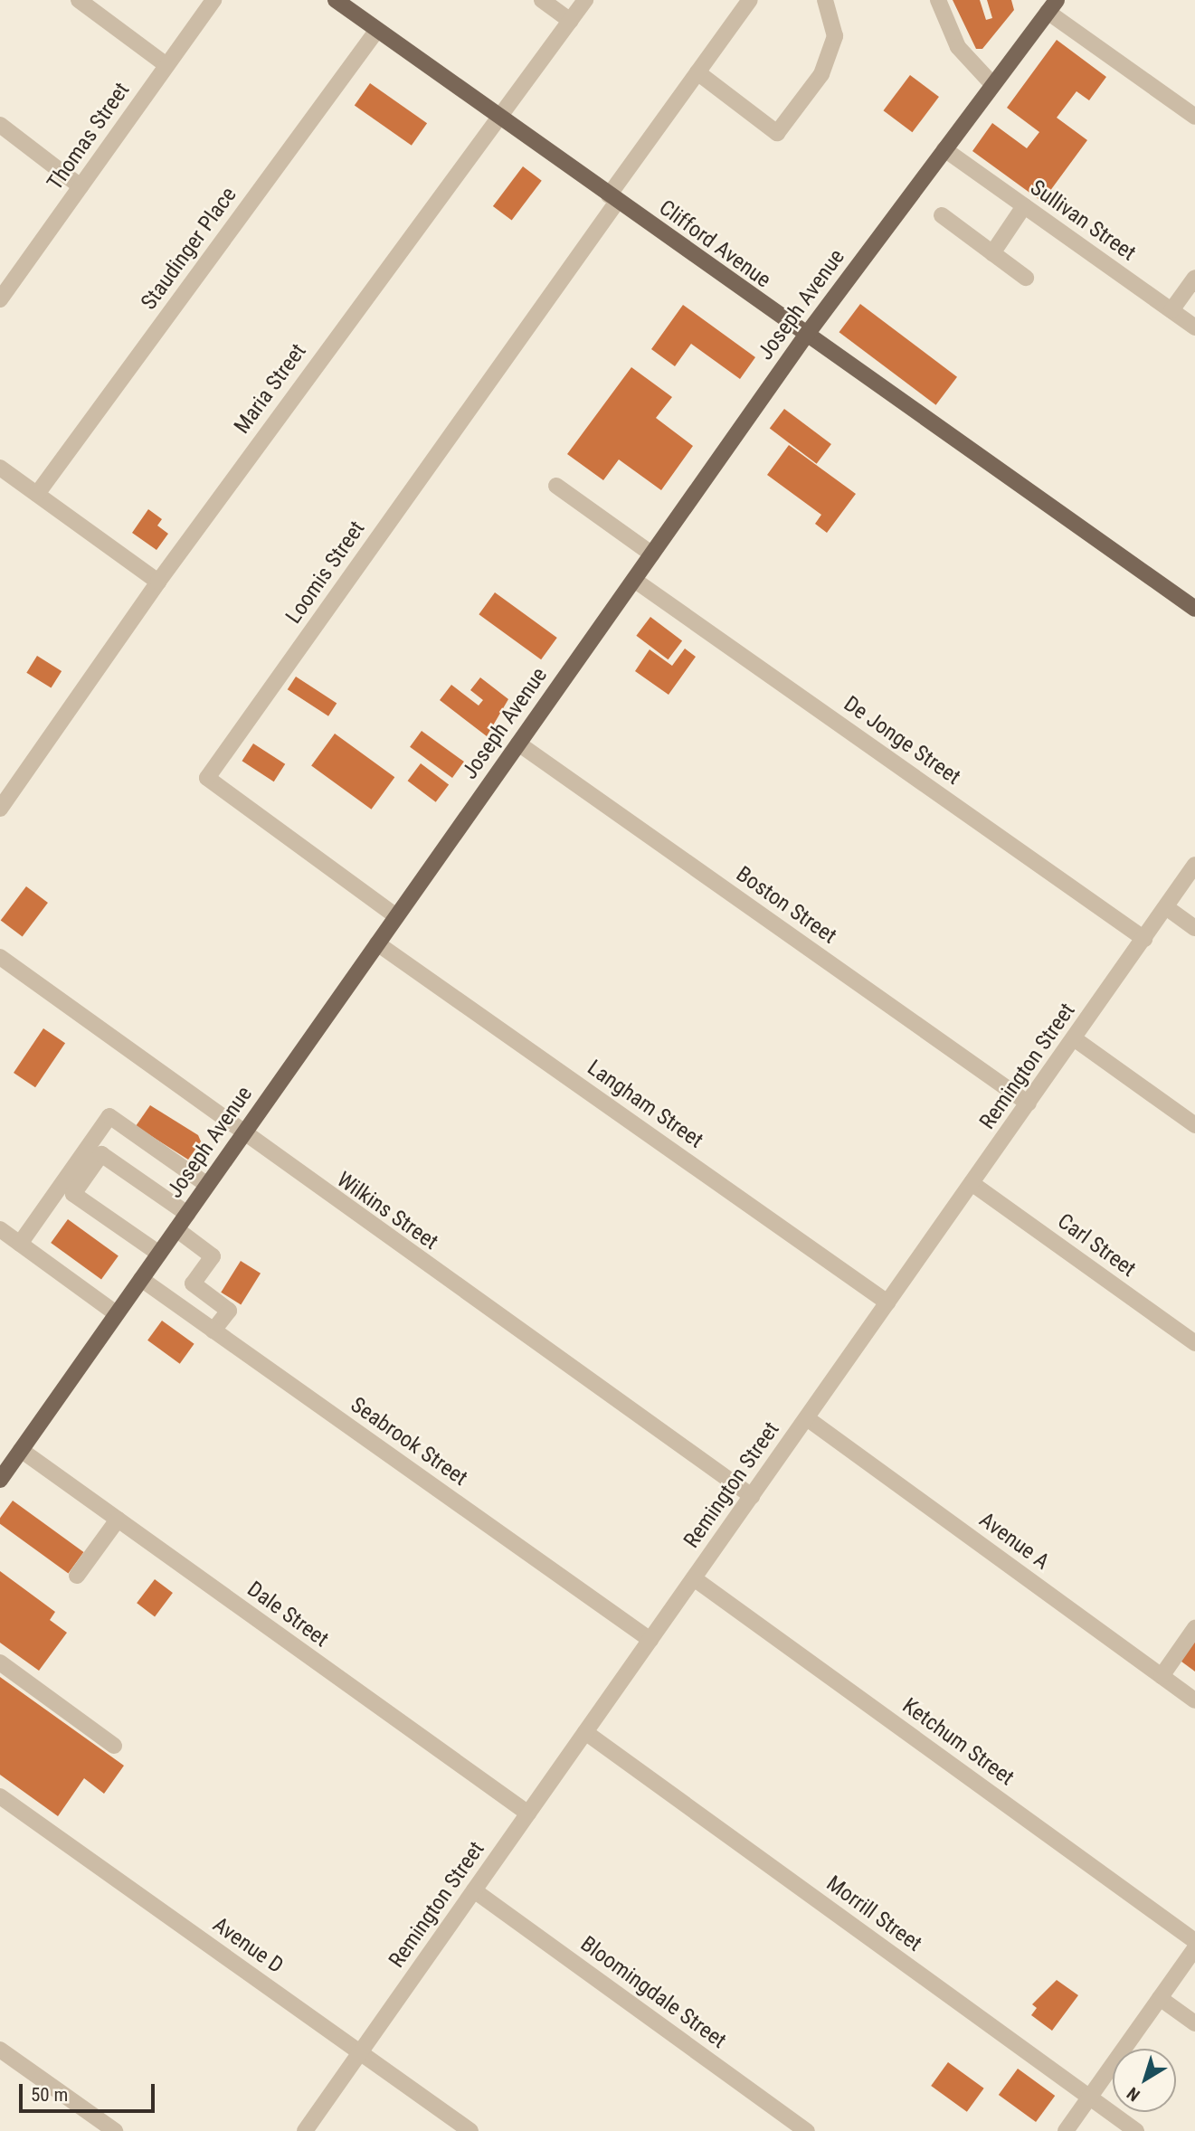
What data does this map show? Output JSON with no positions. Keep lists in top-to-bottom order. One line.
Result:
{"streets":{"main road":["Clifford Avenue","Joseph Avenue"],"street":["Thomas Street","Sullivan Street","Staudinger Place","Maria Street","Loomis Street","De Jonge Street","Boston Street","Remington Street","Langham Street","Wilkins Street","Carl Street","Seabrook Street","Avenue A","Dale Street","Ketchum Street","Morrill Street","Avenue D","Bloomingdale Street"]},"crossings":[["Sullivan Street","Joseph Avenue"],["Clifford Avenue","Staudinger Place"],["Clifford Avenue","Joseph Avenue"],["Clifford Avenue","Maria Street"],["Clifford Avenue","Loomis Street"],["Joseph Avenue","Loomis Street"],["Joseph Avenue","De Jonge Street"],["Joseph Avenue","Boston Street"],["Joseph Avenue","Langham Street"],["Joseph Avenue","Wilkins Street"],["Joseph Avenue","Seabrook Street"],["Joseph Avenue","Dale Street"],["De Jonge Street","Remington Street"],["Boston Street","Remington Street"],["Remington Street","Langham Street"],["Remington Street","Wilkins Street"],["Remington Street","Carl Street"],["Remington Street","Seabrook Street"],["Remington Street","Avenue A"],["Remington Street","Dale Street"],["Remington Street","Ketchum Street"],["Remington Street","Morrill Street"],["Remington Street","Avenue D"],["Remington Street","Bloomingdale Street"]],"scale_bar":"50 m","north":"bottom left"}
